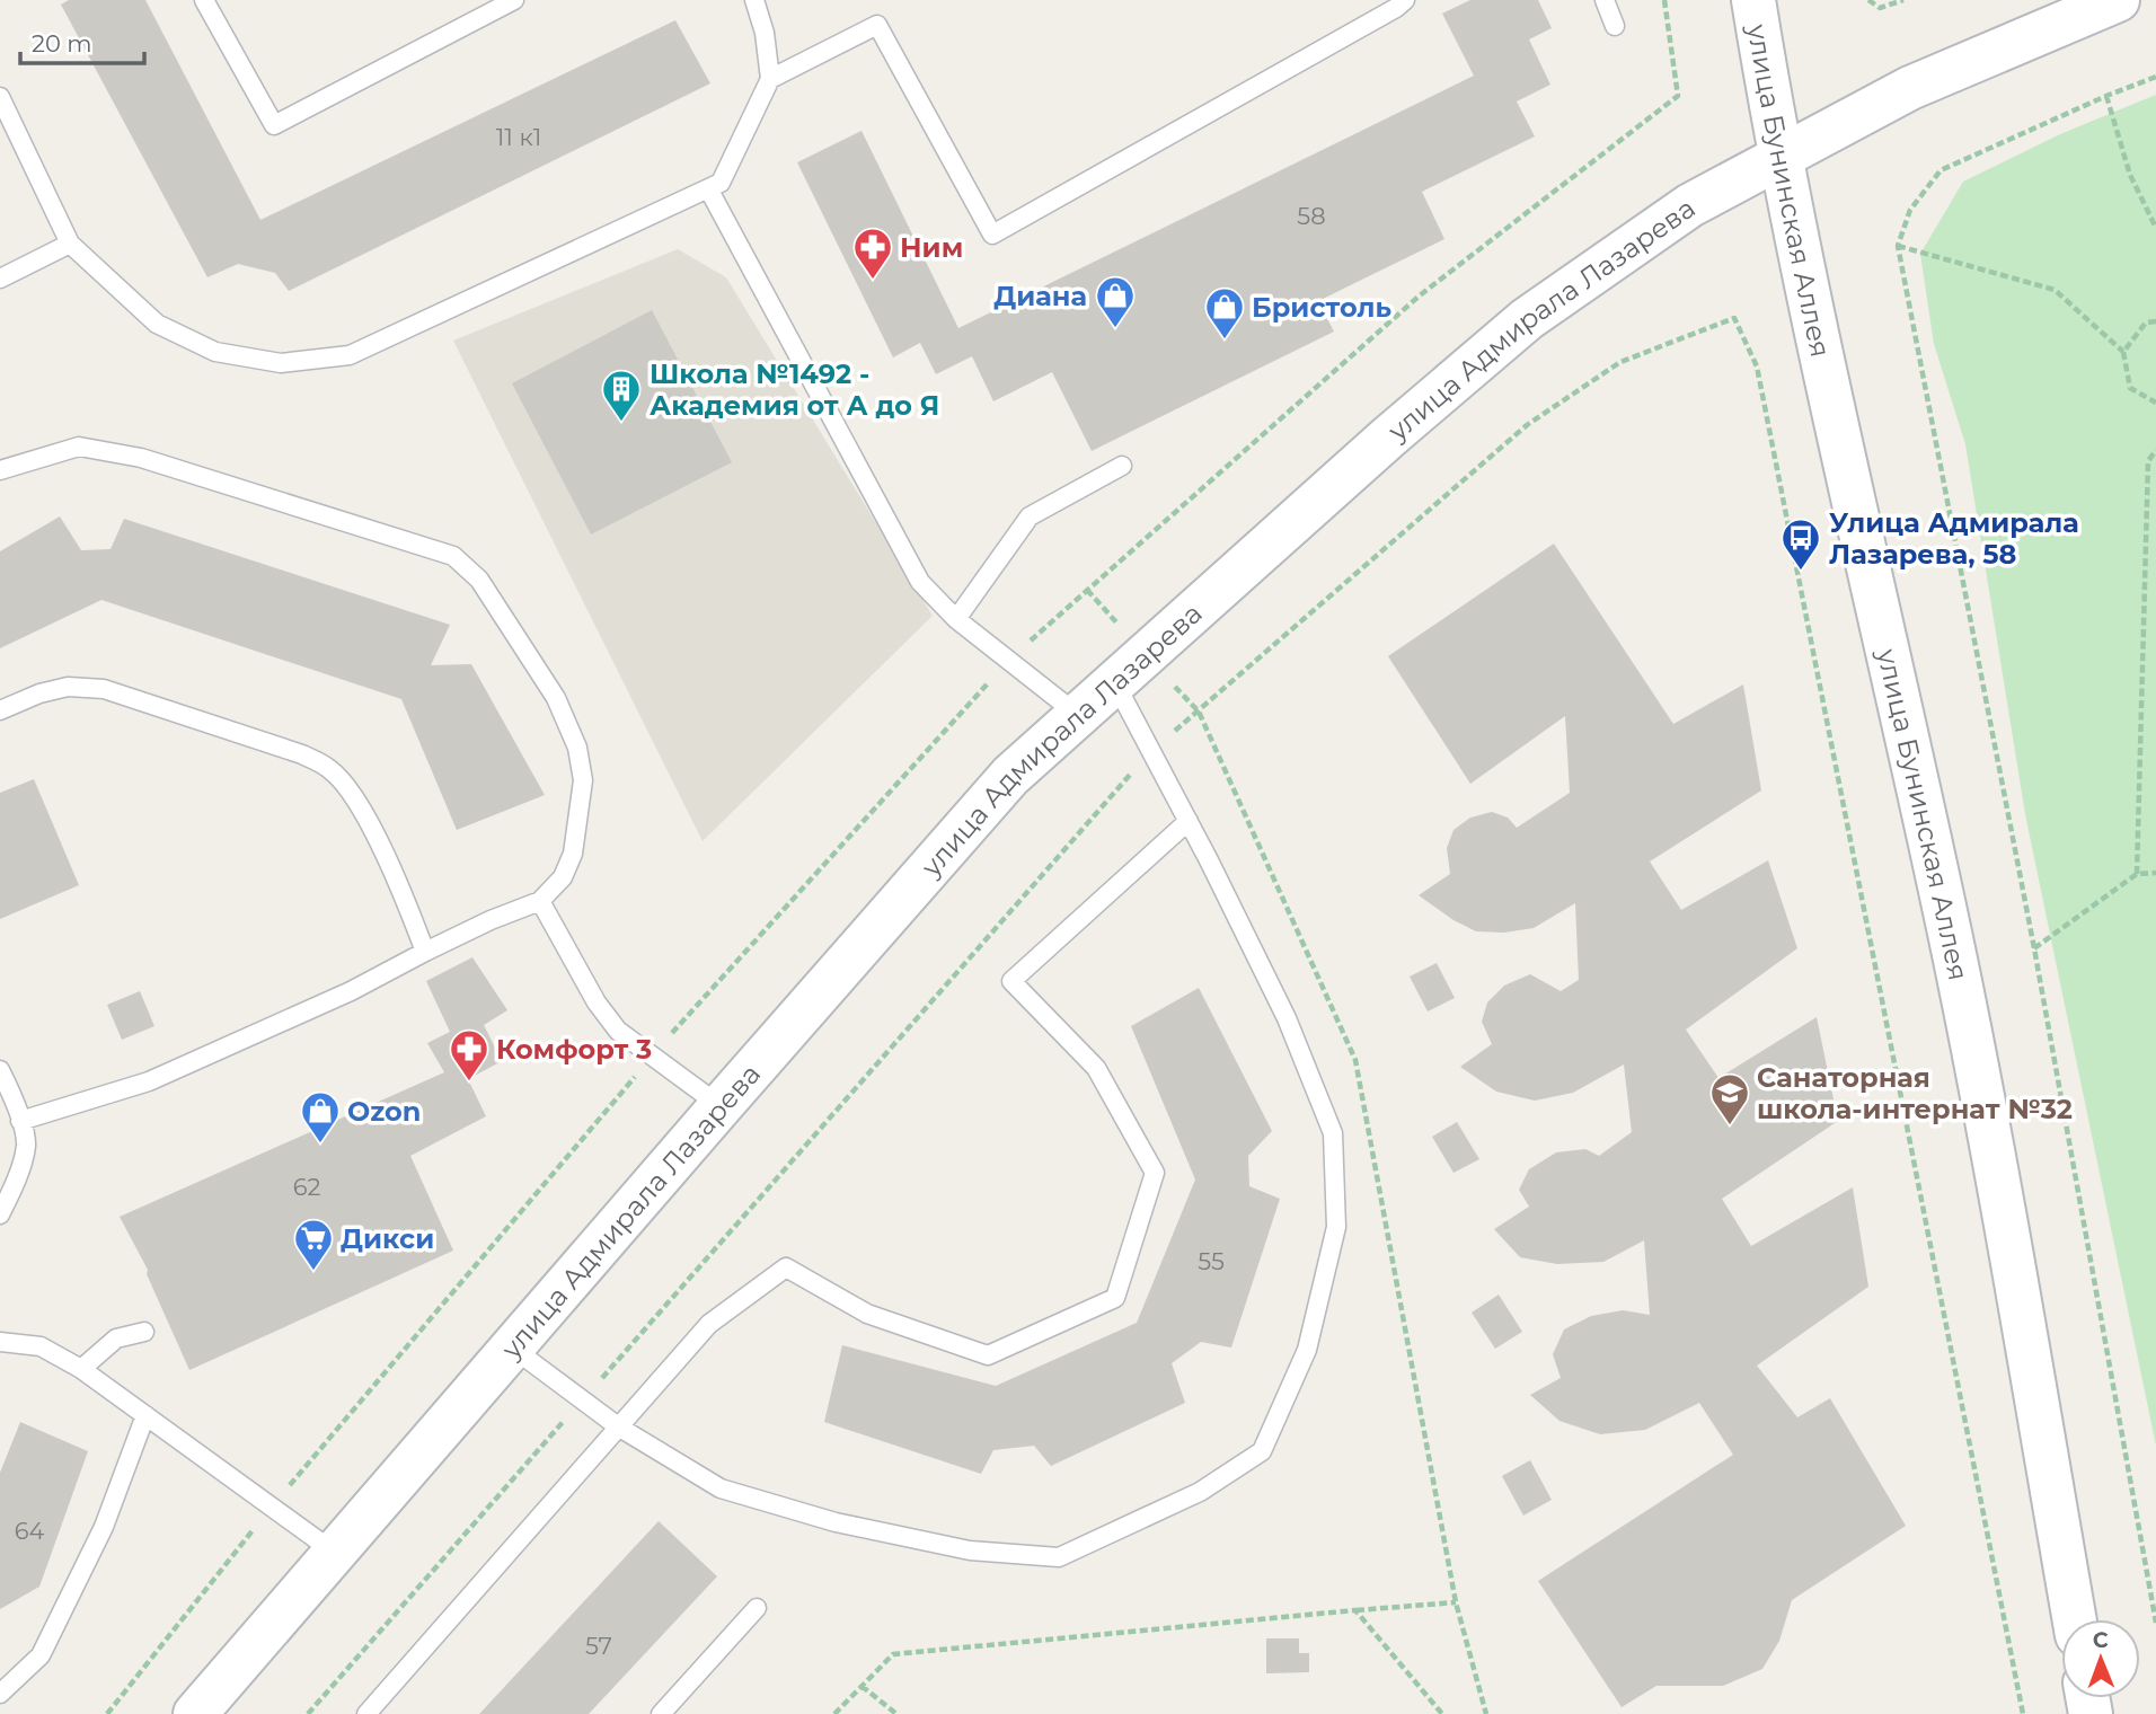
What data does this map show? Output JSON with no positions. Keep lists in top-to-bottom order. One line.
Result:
{"streets":{"street":["улица Бунинская Аллея","улица Адмирала Лазарева"]},"crossings":[["улица Бунинская Аллея","улица Адмирала Лазарева"]],"places":{"pharmacy":["Ним","Комфорт 3"],"shop":["Диана","Бристоль","Ozon"],"building":["Школа №1492 - Академия от А до Я"],"bus stop":["Улица Адмирала Лазарева, 58"],"school or university":["Санаторная школа-интернат №32"],"supermarket":["Дикси"]},"house_numbers":["11 к1","58","62","55","64","57"],"scale_bar":"20 m","north":"top"}
